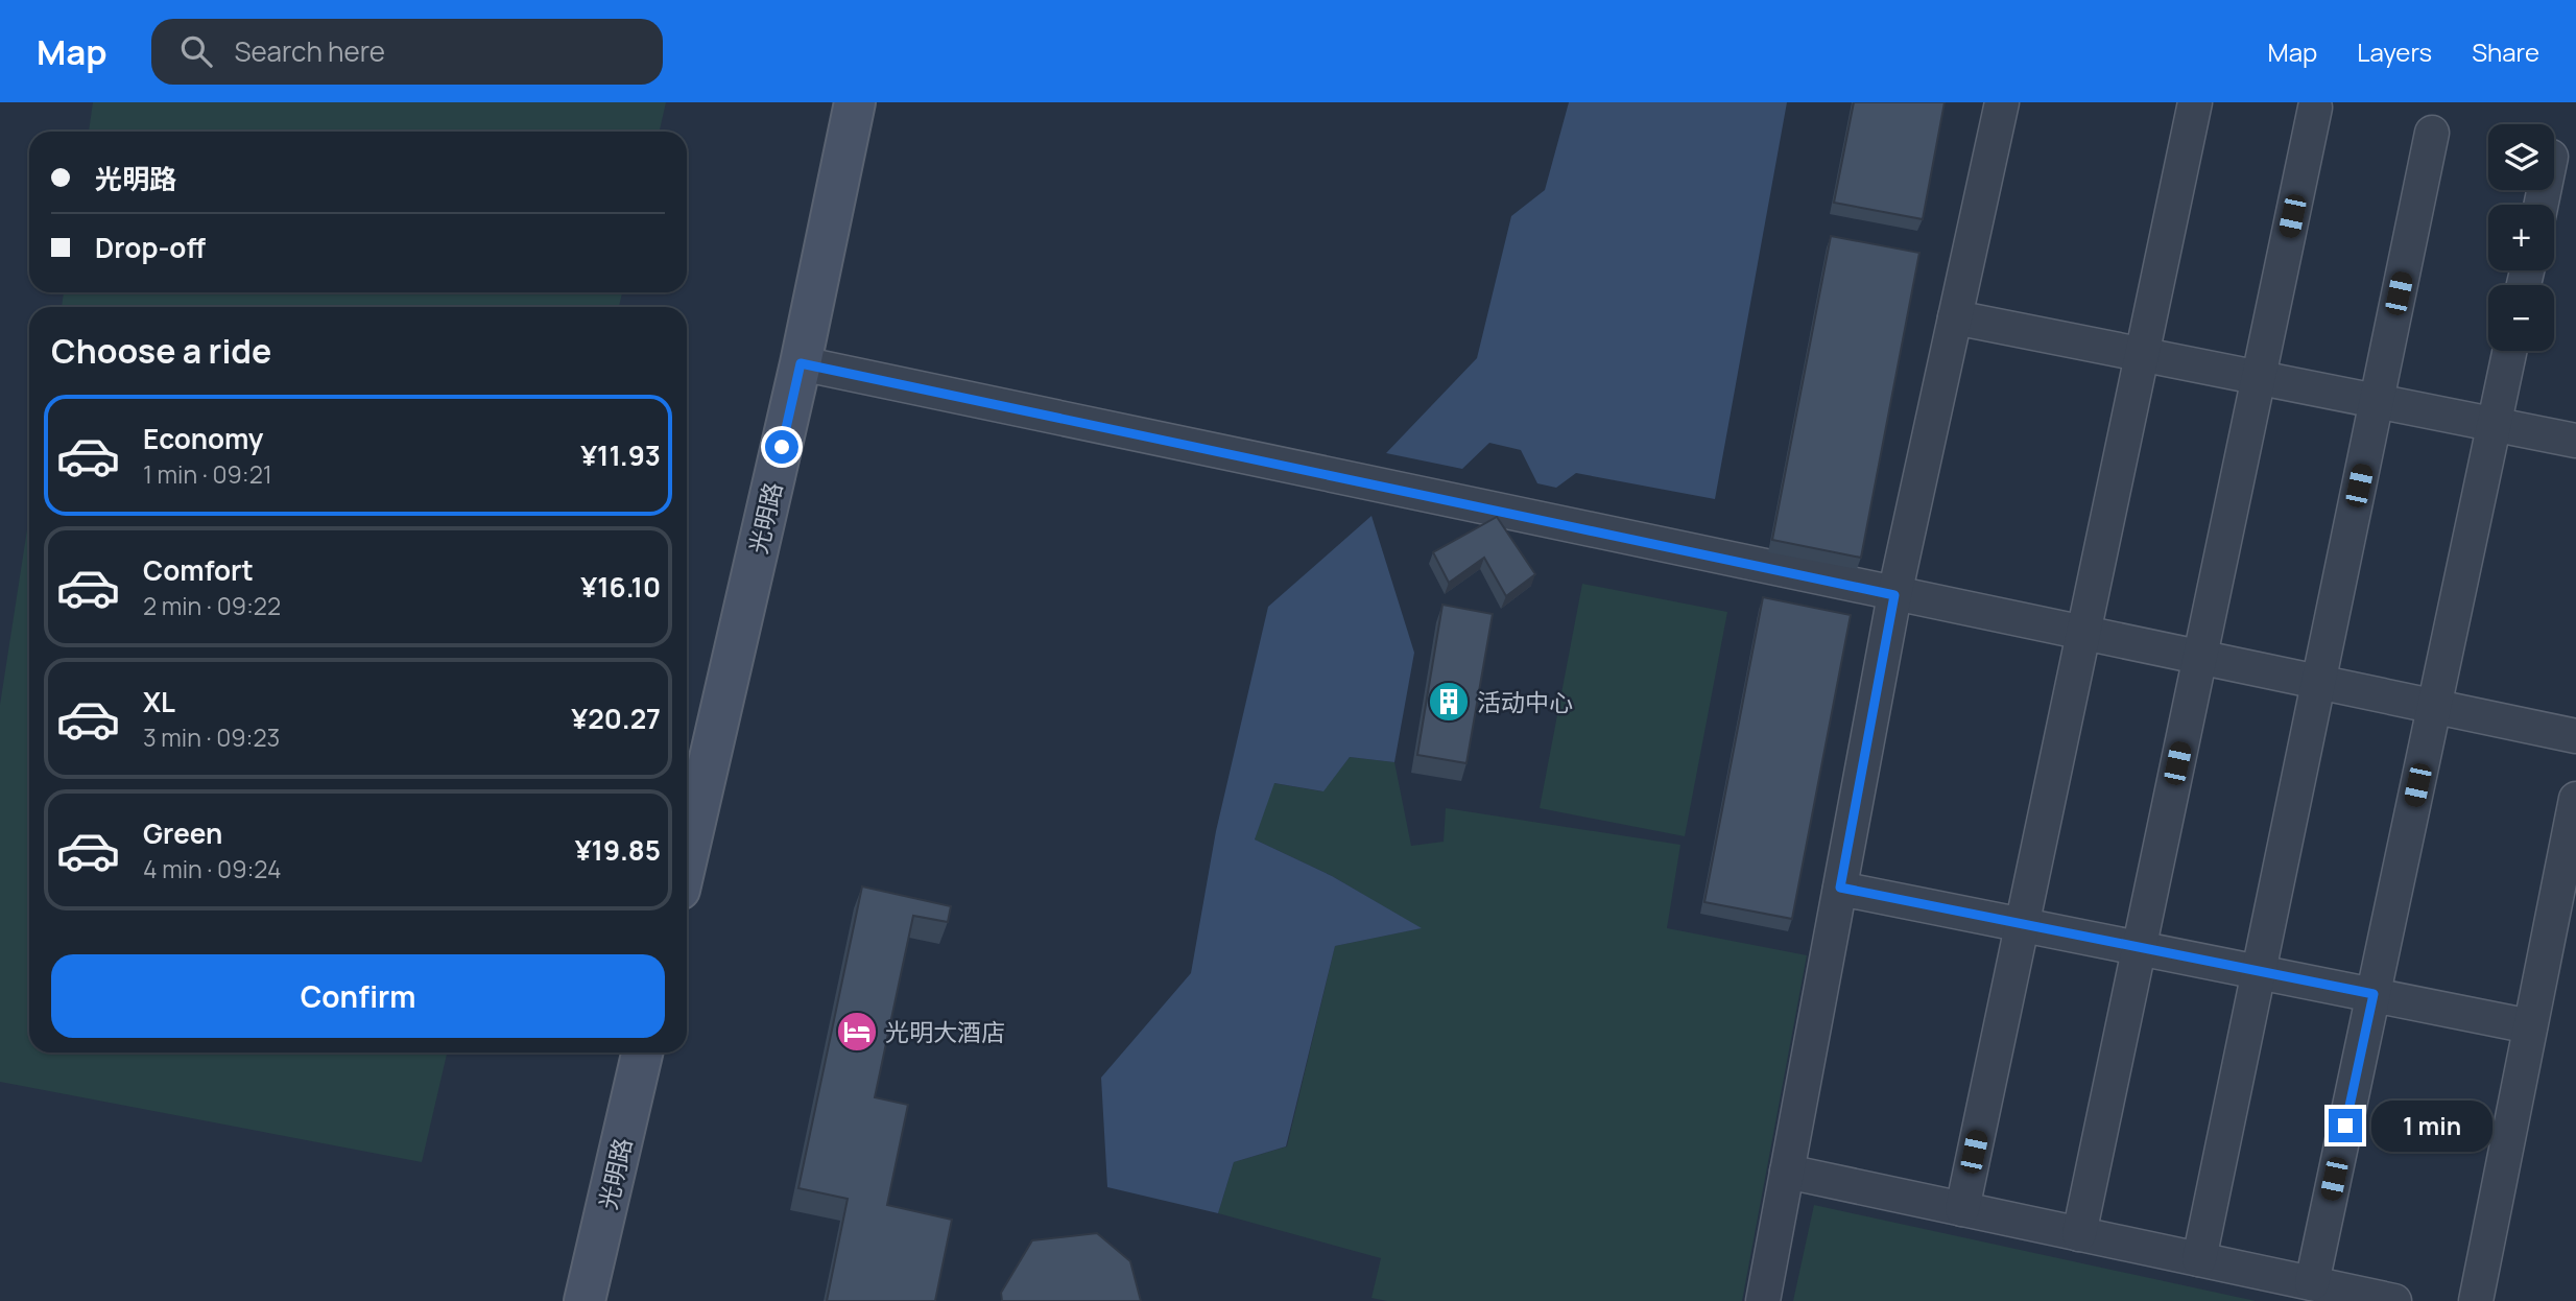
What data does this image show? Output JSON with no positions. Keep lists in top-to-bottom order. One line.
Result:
{"streets":{"main road":["光明路"]},"places":{"building":["活动中心"],"hotel":["光明大酒店"]},"page":{"header":"Map","search":"Search here","nav":["Map","Layers","Share"],"map_buttons":["+","−"],"banner":["光明路","Drop-off"],"heading":"Choose a ride","list":[{"name":"Economy","note":"1 min · 09:21","value":"¥11.93"},{"name":"Comfort","note":"2 min · 09:22","value":"¥16.10"},{"name":"XL","note":"3 min · 09:23","value":"¥20.27"},{"name":"Green","note":"4 min · 09:24","value":"¥19.85"}],"buttons":"Confirm","bubble":"1 min"}}
